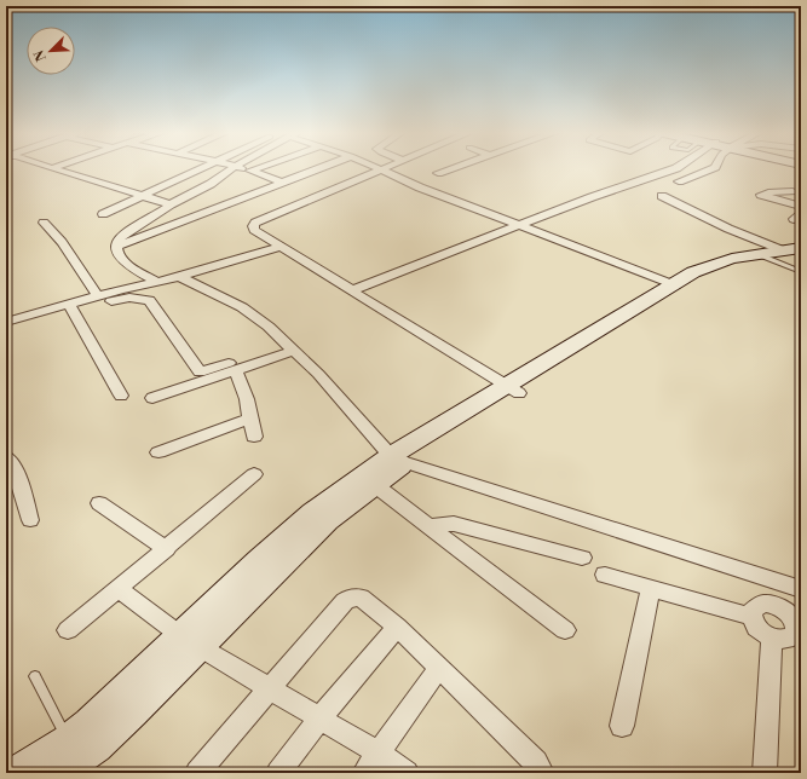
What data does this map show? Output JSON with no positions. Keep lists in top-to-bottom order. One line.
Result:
{"north":"bottom left"}
